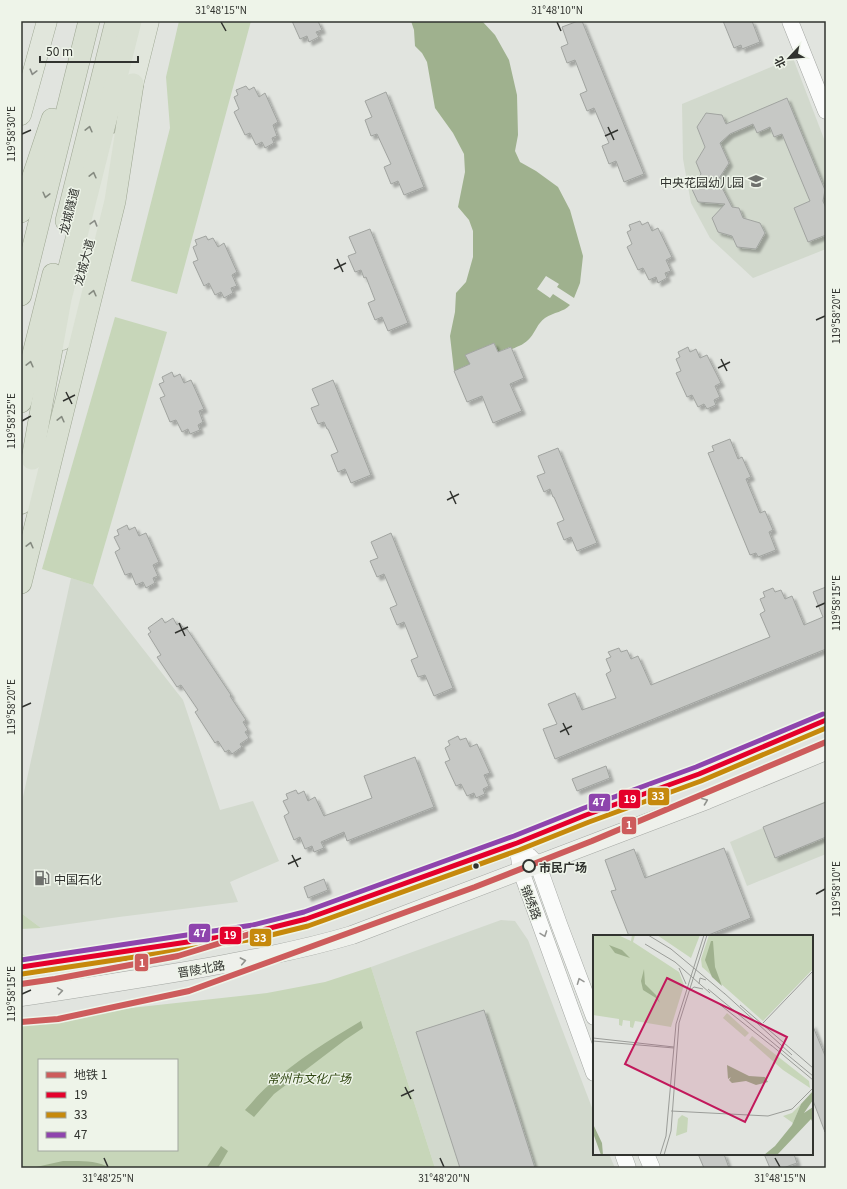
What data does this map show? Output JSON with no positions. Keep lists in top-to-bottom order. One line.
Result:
{"streets":{"highway":["龙城隧道"],"main road":["龙城大道","晋陵北路"],"street":["锦绣路"]},"crossings":[["锦绣路","晋陵北路"]],"one_way":["龙城大道"],"parks":["常州市文化广场"],"places":{"school or university":["中央花园幼儿园"],"other":["市民广场"],"fuel station":["中国石化"]},"lines":["transit line 47","transit line 19","transit line 33","metro line 1"],"legend":["地铁 1","19","33","47"],"scale_bar":"50 m","north":"bottom left","coordinates":["31°48'15\"N","31°48'10\"N","119°58'30\"E","119°58'20\"E","119°58'25\"E","119°58'15\"E","119°58'10\"E","31°48'25\"N","31°48'20\"N"]}
